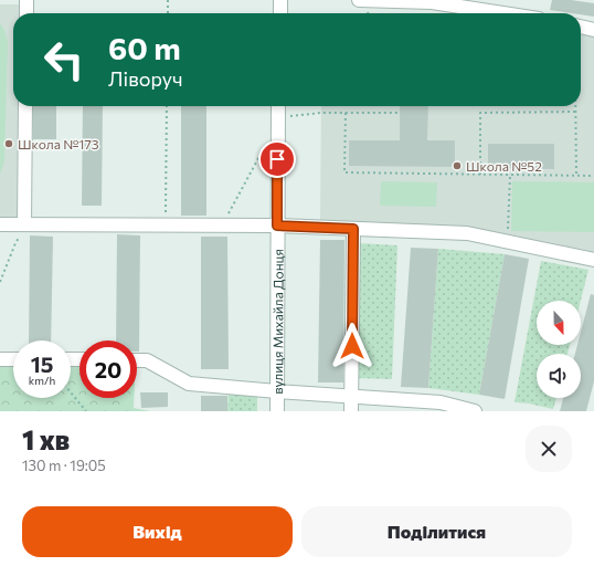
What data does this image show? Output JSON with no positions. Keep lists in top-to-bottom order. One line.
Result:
{"streets":{"street":["вулиця Михайла Донця"]},"places":["Школа №173","Школа №52"],"north":"bottom","page":{"turn":["60 m","Ліворуч"],"speed":"15 km/h","limit":"20","heading":["1 хв","130 m · 19:05"],"buttons":["Вихід","Поділитися"]}}
